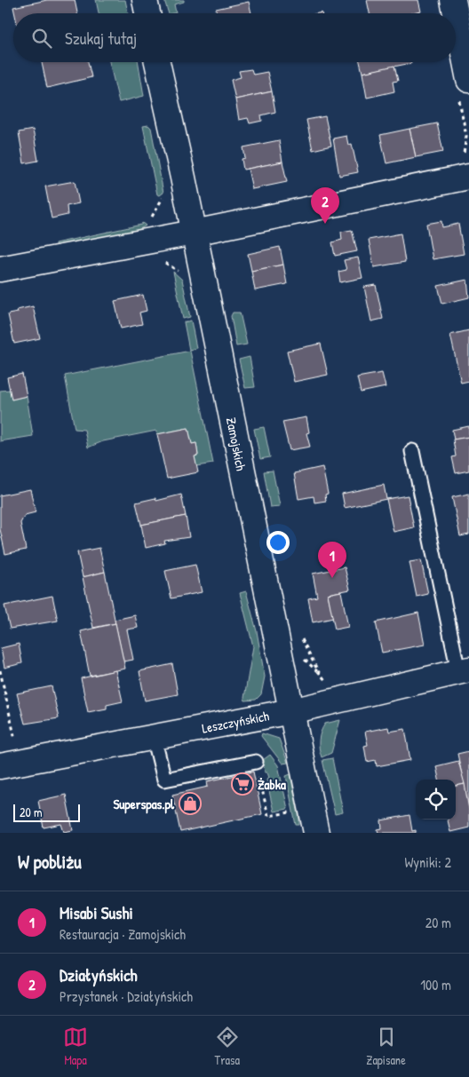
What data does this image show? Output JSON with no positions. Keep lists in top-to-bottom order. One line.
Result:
{"streets":{"street":["Zamojskich","Leszczyńskich"]},"crossings":[["Zamojskich","Leszczyńskich"]],"places":{"supermarket":["Żabka"],"shop":["Superspas.pl"]},"scale_bar":"20 m","page":{"search":"Szukaj tutaj","pins":["2","1"],"scale":"20 m","heading":["W pobliżu","Wyniki: 2"],"list":[{"mark":"1","name":"Misabi Sushi","note":"Restauracja · Zamojskich","value":"20 m"},{"mark":"2","name":"Działyńskich","note":"Przystanek · Działyńskich","value":"100 m"}],"nav":["Mapa","Trasa","Zapisane"]}}
